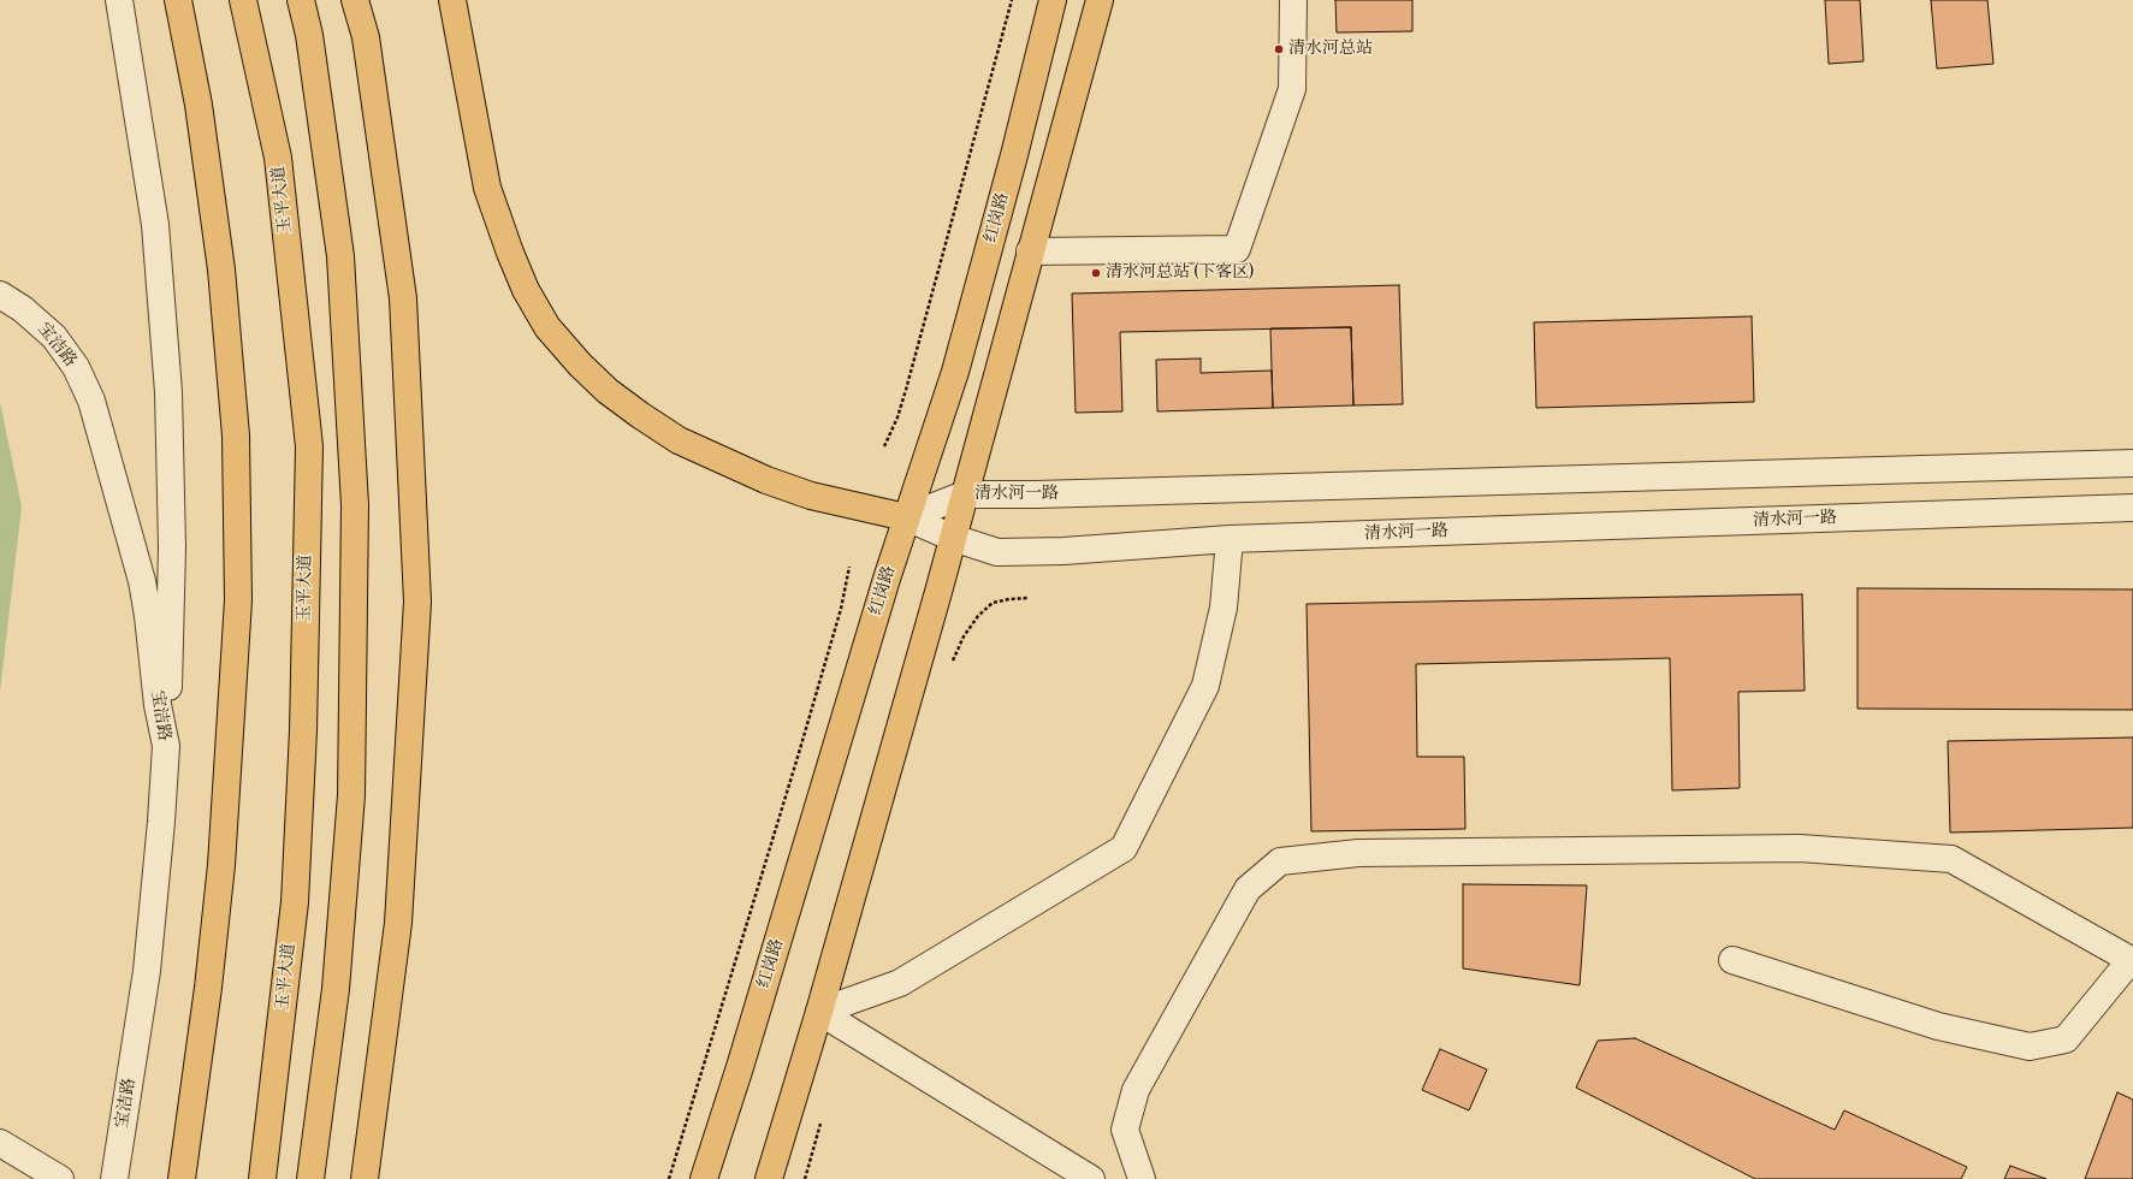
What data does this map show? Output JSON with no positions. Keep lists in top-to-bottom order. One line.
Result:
{"streets":{"main road":["玉平大道","红岗路"],"street":["宝洁路","清水河一路"]},"crossings":[["红岗路","清水河一路"]],"places":["清水河总站","清水河总站 (下客区)"]}
